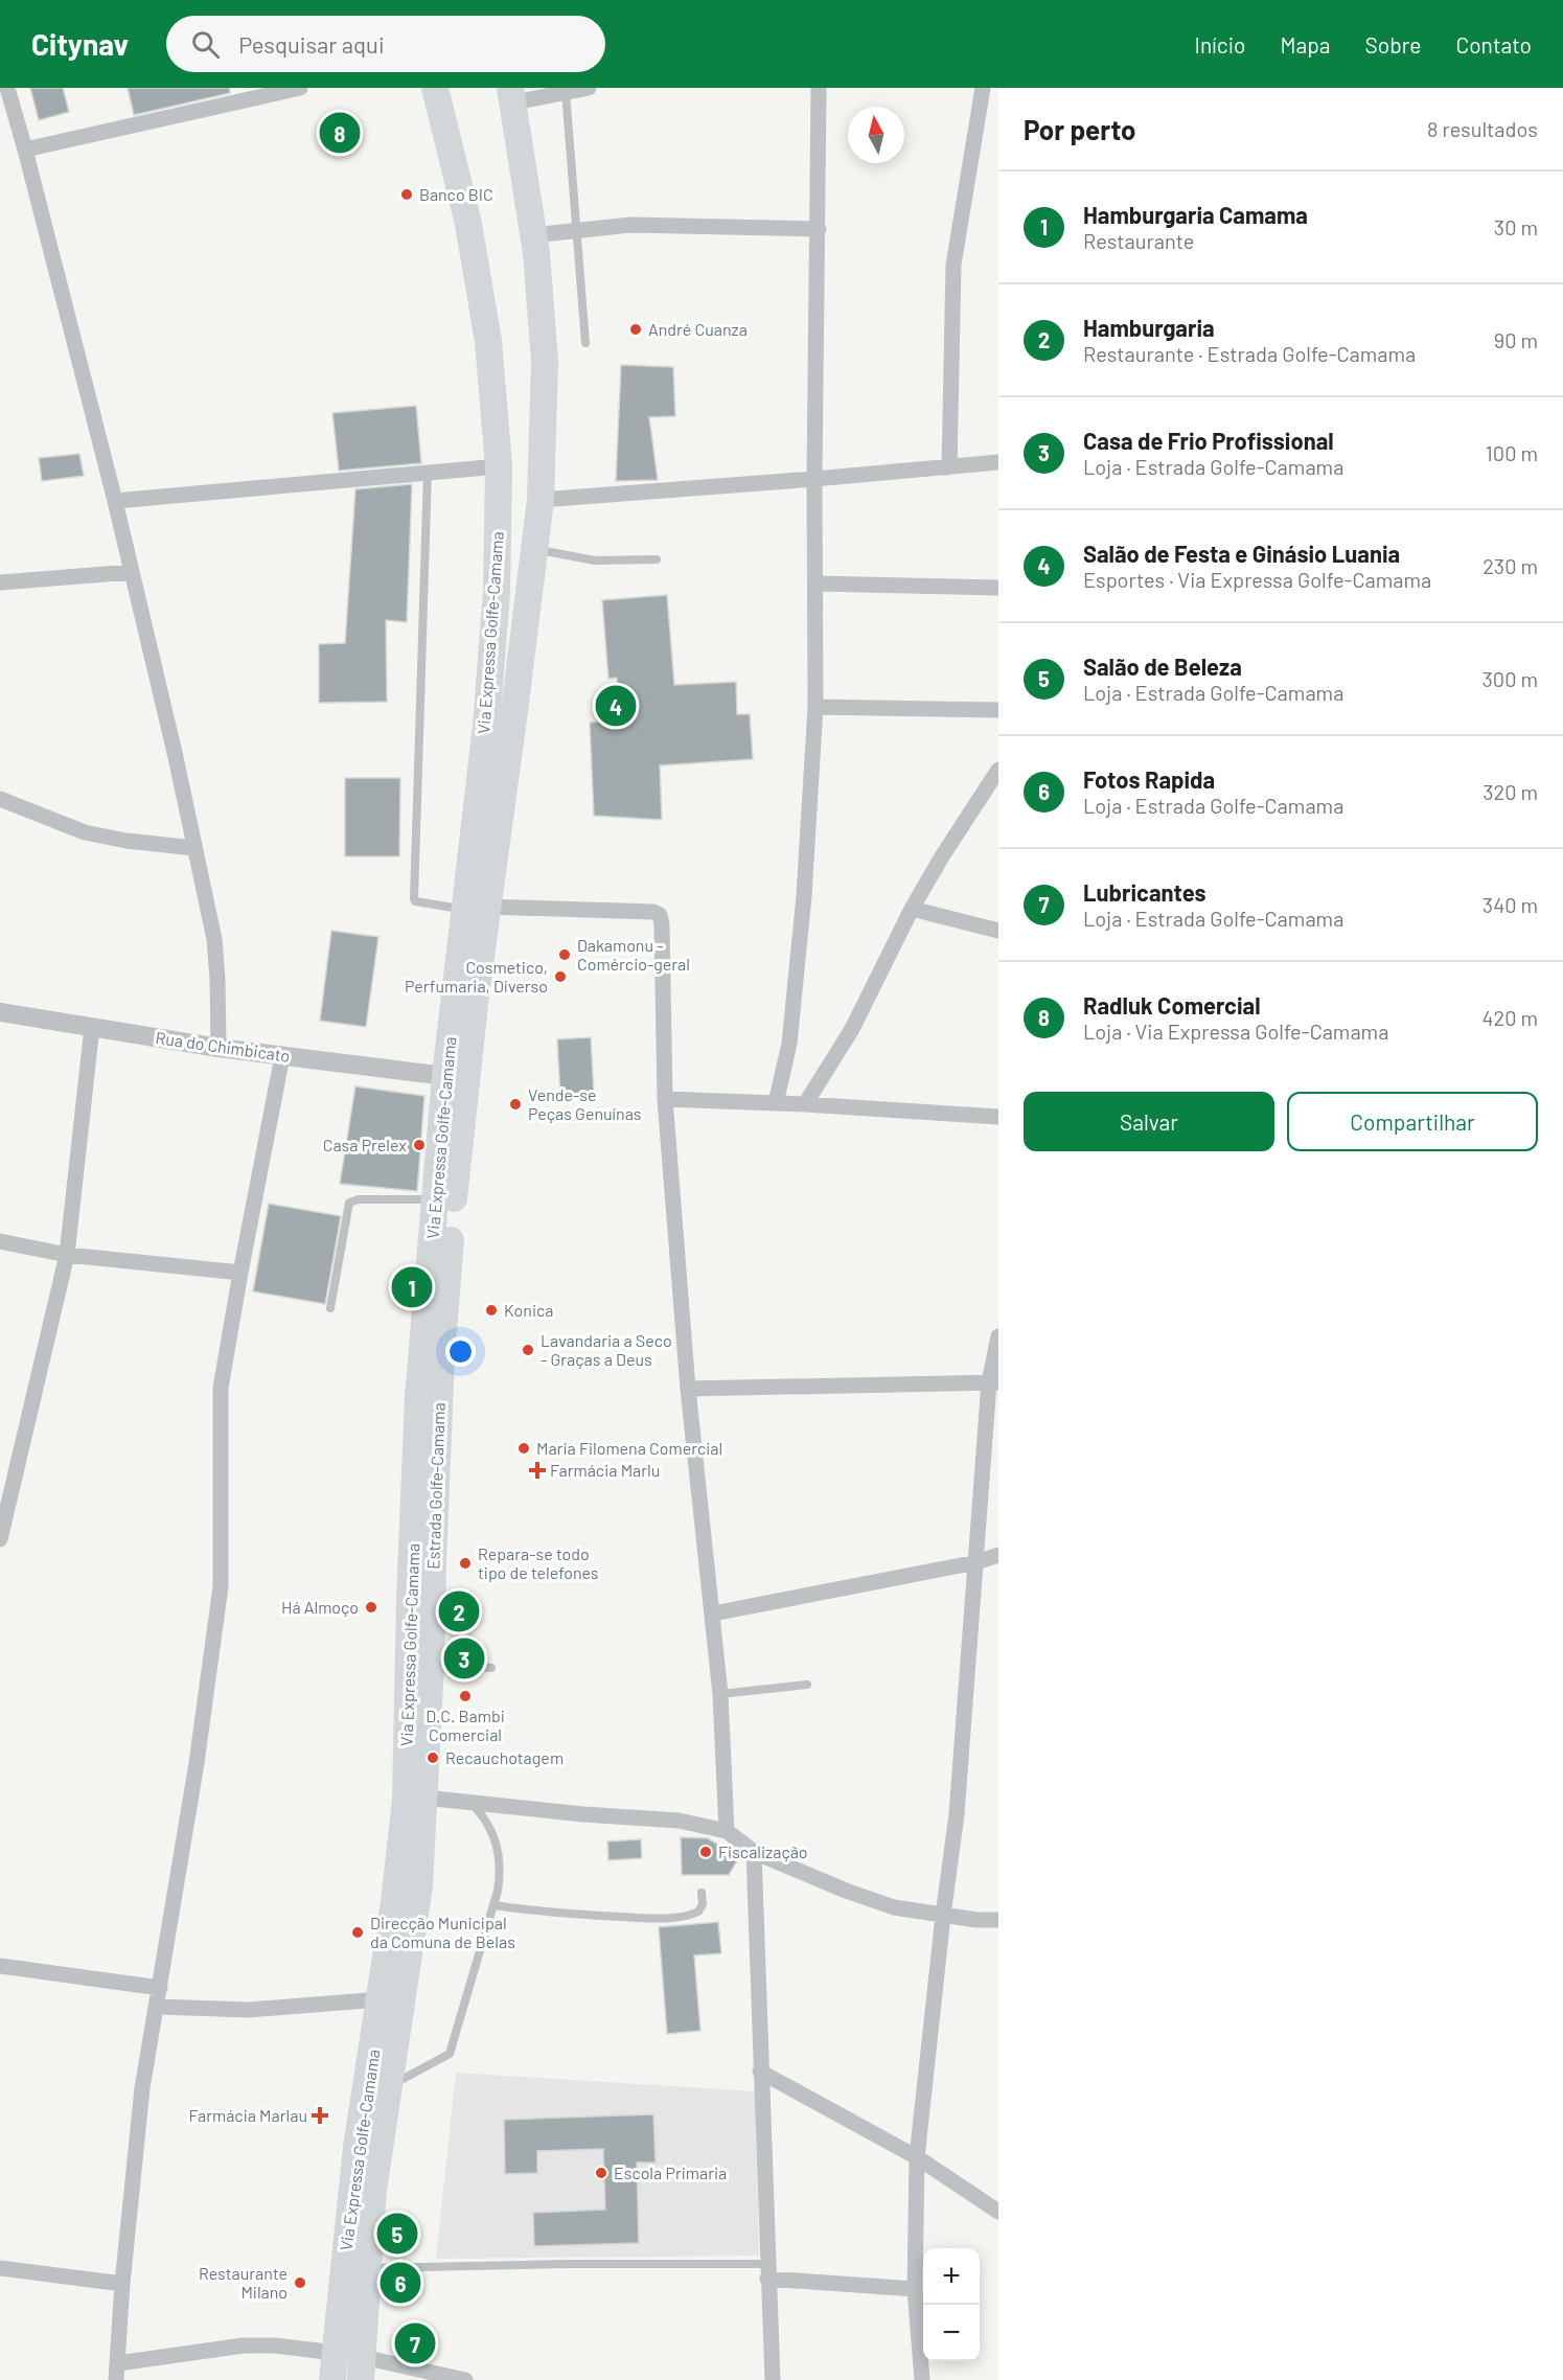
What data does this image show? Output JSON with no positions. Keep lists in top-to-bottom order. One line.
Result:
{"streets":{"highway":["Via Expressa Golfe-Camama","Estrada Golfe-Camama"],"street":["Rua do Chimbicato"]},"crossings":[["Via Expressa Golfe-Camama","Rua do Chimbicato"],["Via Expressa Golfe-Camama","Estrada Golfe-Camama"]],"places":{"other":["Banco BIC","André Cuanza","Dakamonu - Comércio-geral","Cosmetico, Perfumaria, Diverso","Vende-se Peças Genuínas","Casa Prelex","Konica","Lavandaria a Seco - Graças a Deus","Maria Filomena Comercial","Repara-se todo tipo de telefones","Há Almoço","D.C. Bambi Comercial","Recauchotagem","Fiscalização","Direcção Municipal da Comuna de Belas","Escola Primaria","Restaurante Milano"],"health":["Farmácia Marlu","Farmácia Marlau"]},"north":"top","page":{"header":"Citynav","search":"Pesquisar aqui","nav":["Início","Mapa","Sobre","Contato"],"heading":["Por perto","8 resultados"],"pins":["8","4","1","2","3","5","6","7"],"list":[{"mark":"1","name":"Hamburgaria Camama","note":"Restaurante","value":"30 m"},{"mark":"2","name":"Hamburgaria","note":"Restaurante · Estrada Golfe-Camama","value":"90 m"},{"mark":"3","name":"Casa de Frio Profissional","note":"Loja · Estrada Golfe-Camama","value":"100 m"},{"mark":"4","name":"Salão de Festa e Ginásio Luania","note":"Esportes · Via Expressa Golfe-Camama","value":"230 m"},{"mark":"5","name":"Salão de Beleza","note":"Loja · Estrada Golfe-Camama","value":"300 m"},{"mark":"6","name":"Fotos Rapida","note":"Loja · Estrada Golfe-Camama","value":"320 m"},{"mark":"7","name":"Lubricantes","note":"Loja · Estrada Golfe-Camama","value":"340 m"},{"mark":"8","name":"Radluk Comercial","note":"Loja · Via Expressa Golfe-Camama","value":"420 m"}],"buttons":["Salvar","Compartilhar"],"map_buttons":["+","−"]}}
